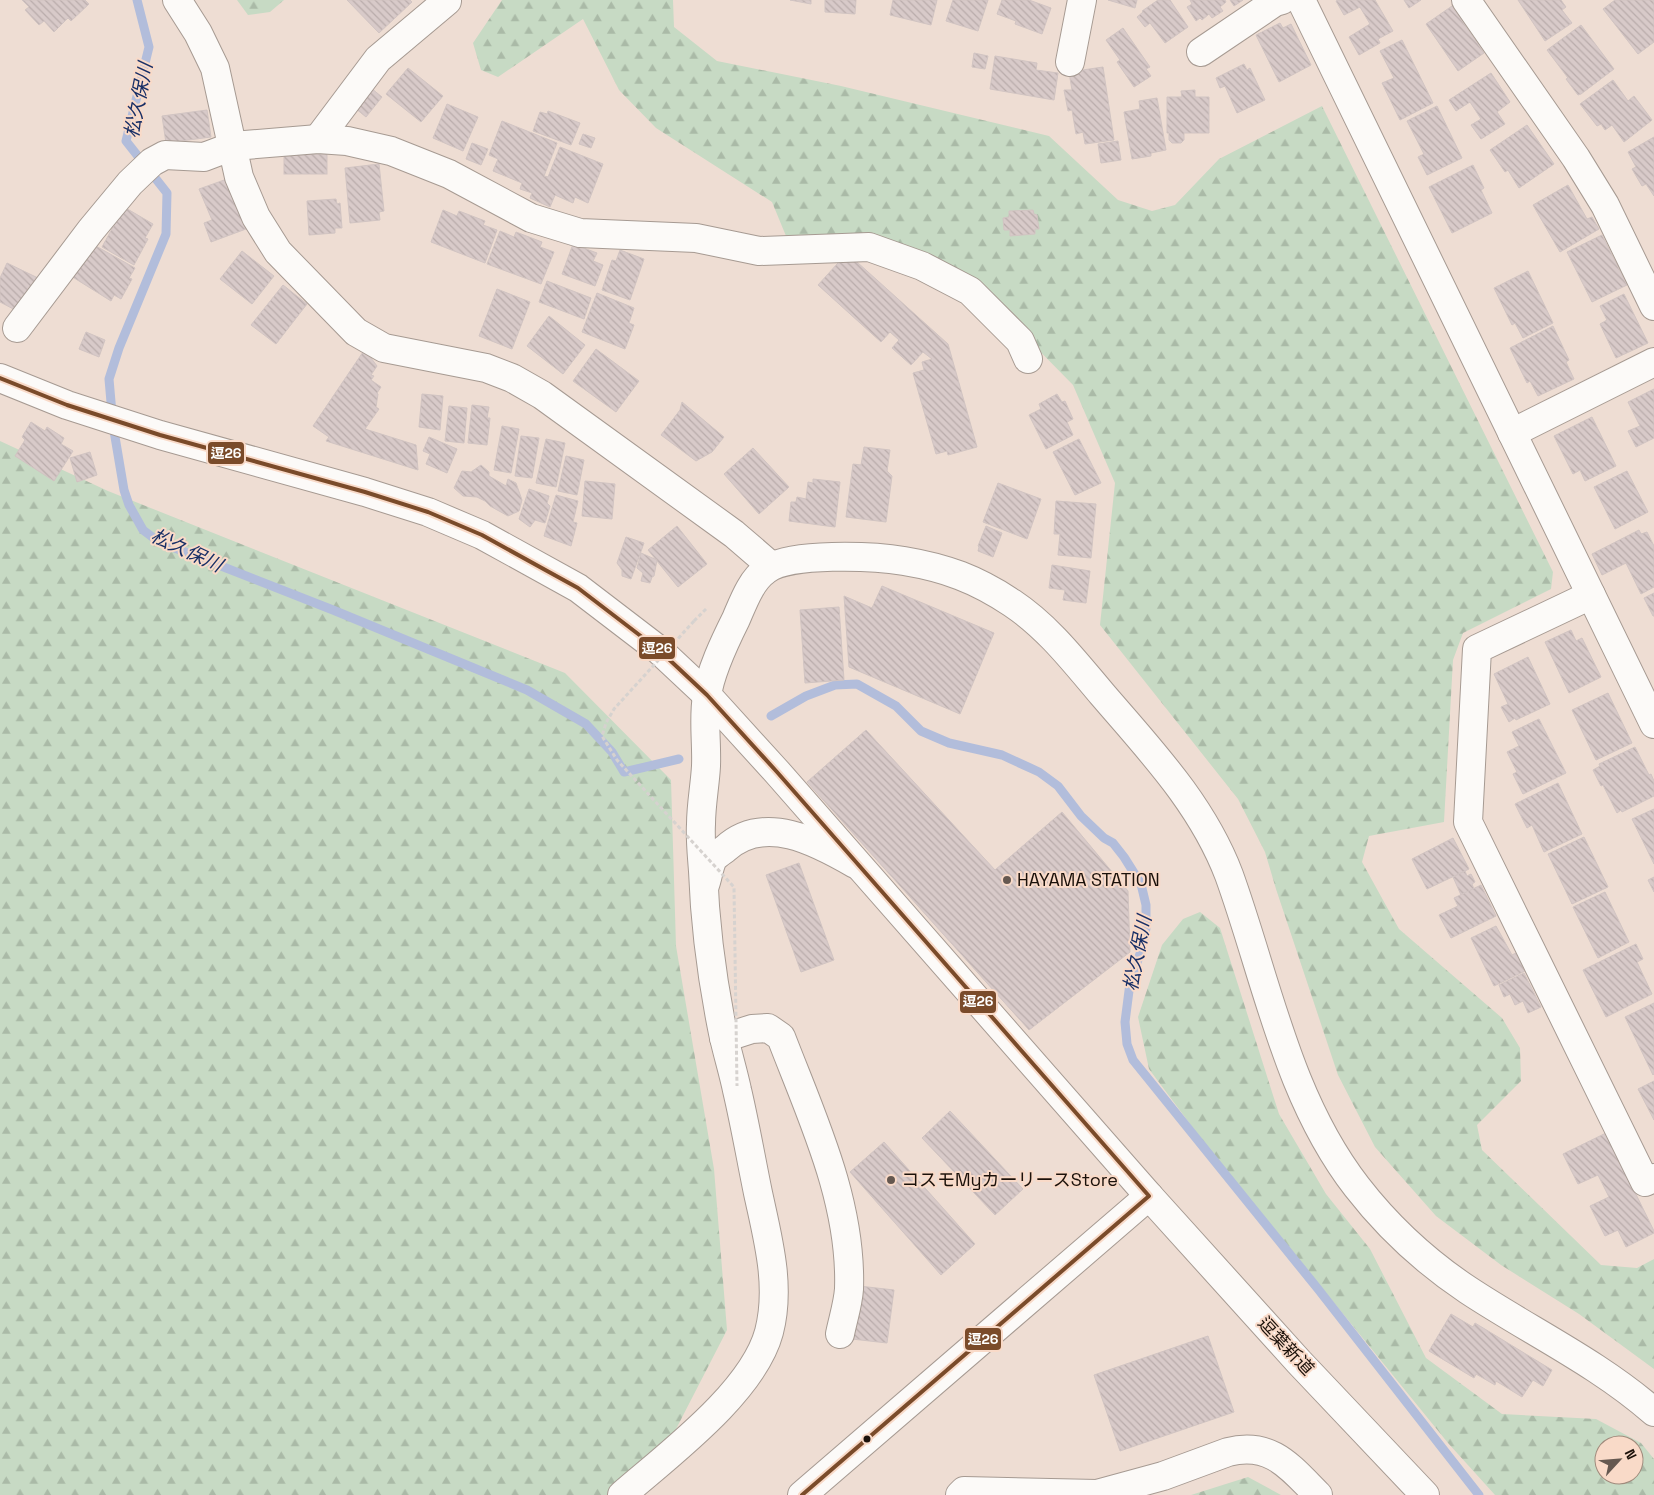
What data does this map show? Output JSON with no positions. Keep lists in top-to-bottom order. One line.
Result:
{"streets":{"street":["逗葉新道"]},"water":["松久保川"],"places":["HAYAMA STATION","コスモMyカーリースStore"],"lines":["transit line 逗26"],"north":"top right"}
